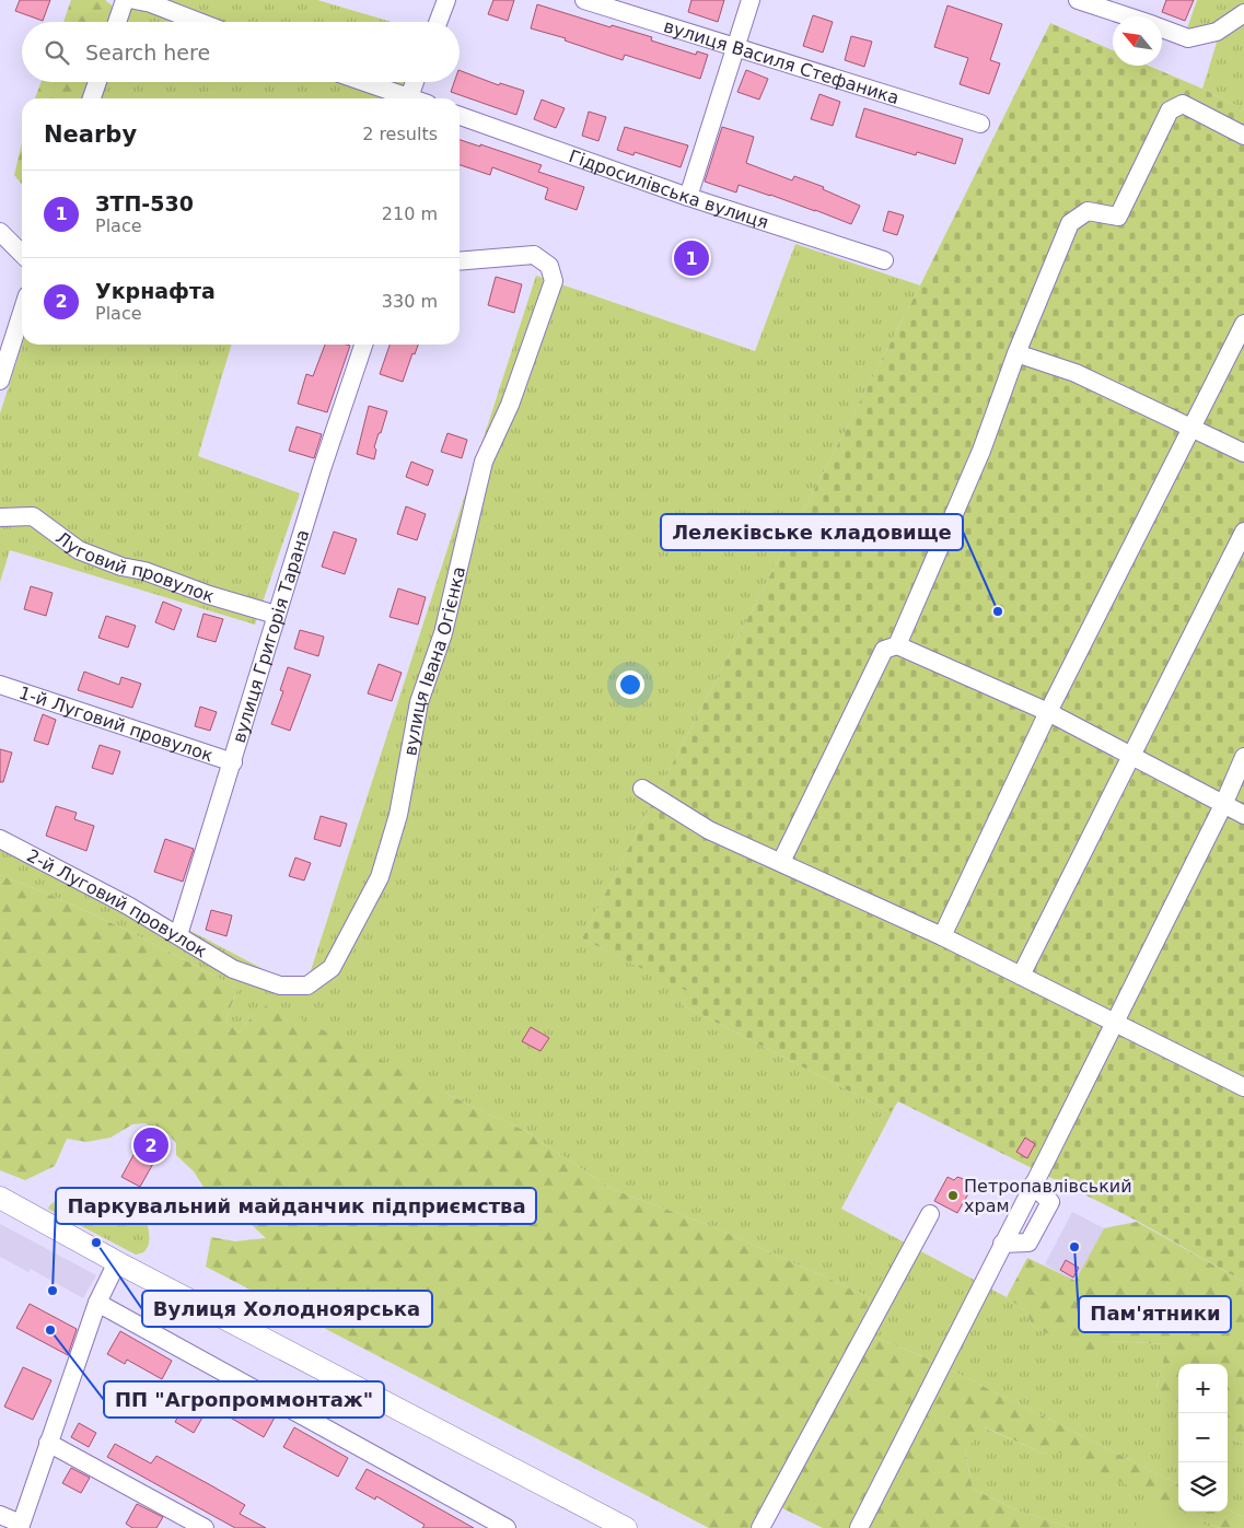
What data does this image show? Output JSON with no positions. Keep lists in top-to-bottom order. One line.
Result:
{"streets":{"street":["вулиця Василя Стефаника","Гідросилівська вулиця","Луговий провулок","вулиця Григорія Тарана","вулиця Івана Огієнка","1-й Луговий провулок","2-й Луговий провулок"]},"crossings":[["Луговий провулок","вулиця Григорія Тарана"],["вулиця Григорія Тарана","1-й Луговий провулок"],["вулиця Григорія Тарана","2-й Луговий провулок"],["вулиця Івана Огієнка","2-й Луговий провулок"]],"places":["Лелеківське кладовище","Петропавлівський храм","Вулиця Холодноярська","Пам'ятники","Паркувальний майданчик підприємства","ПП \"Агропроммонтаж\""],"north":"top left","page":{"search":"Search here","heading":["Nearby","2 results"],"list":[{"mark":"1","name":"ЗТП-530","note":"Place","value":"210 m"},{"mark":"2","name":"Укрнафта","note":"Place","value":"330 m"}],"pins":["1","2"],"map_buttons":["+","−"]}}
